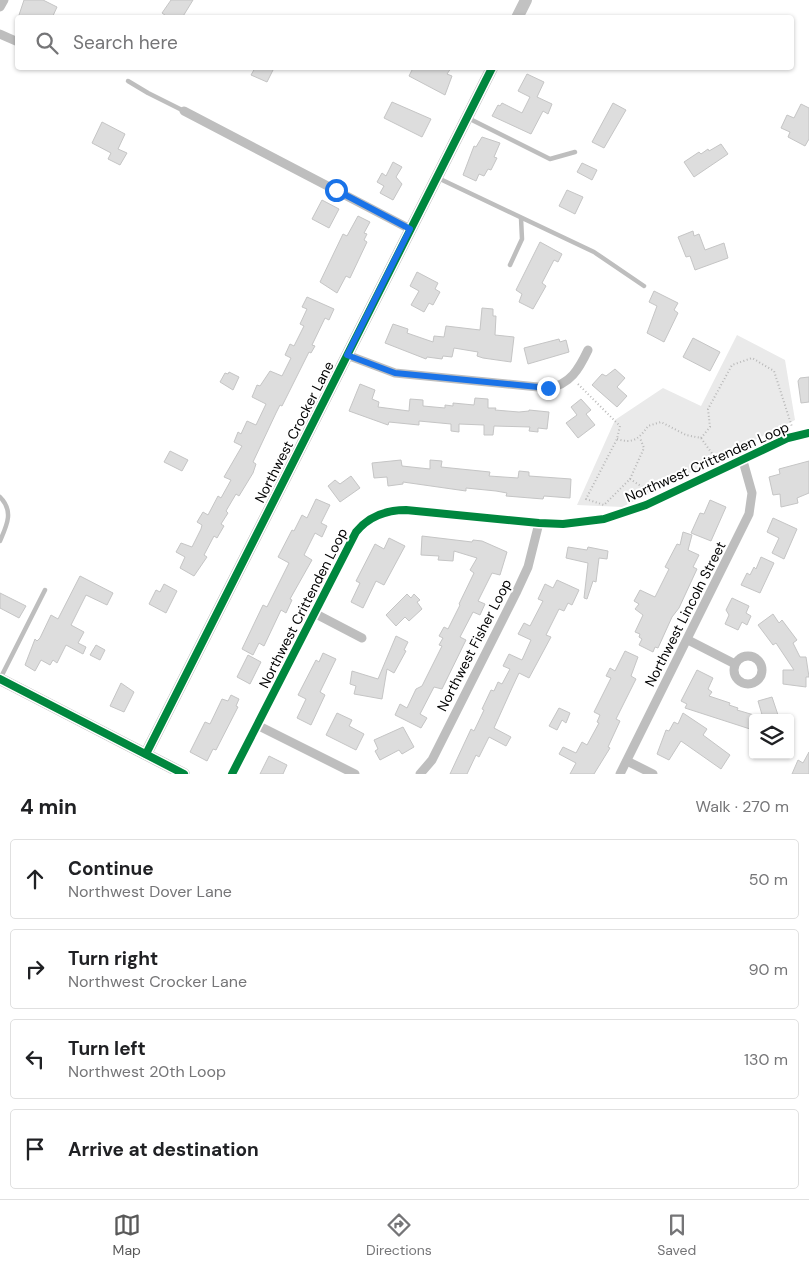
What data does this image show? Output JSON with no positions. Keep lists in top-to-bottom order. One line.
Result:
{"streets":{"street":["Northwest Crocker Lane","Northwest Crittenden Loop","Northwest Lincoln Street","Northwest Fisher Loop"]},"crossings":[["Northwest Crittenden Loop","Northwest Lincoln Street"],["Northwest Crittenden Loop","Northwest Fisher Loop"]],"page":{"search":"Search here","heading":["4 min","Walk · 270 m"],"list":[["Continue","Northwest Dover Lane","50 m"],["Turn right","Northwest Crocker Lane","90 m"],["Turn left","Northwest 20th Loop","130 m"],"Arrive at destination"],"nav":["Map","Directions","Saved"]}}
